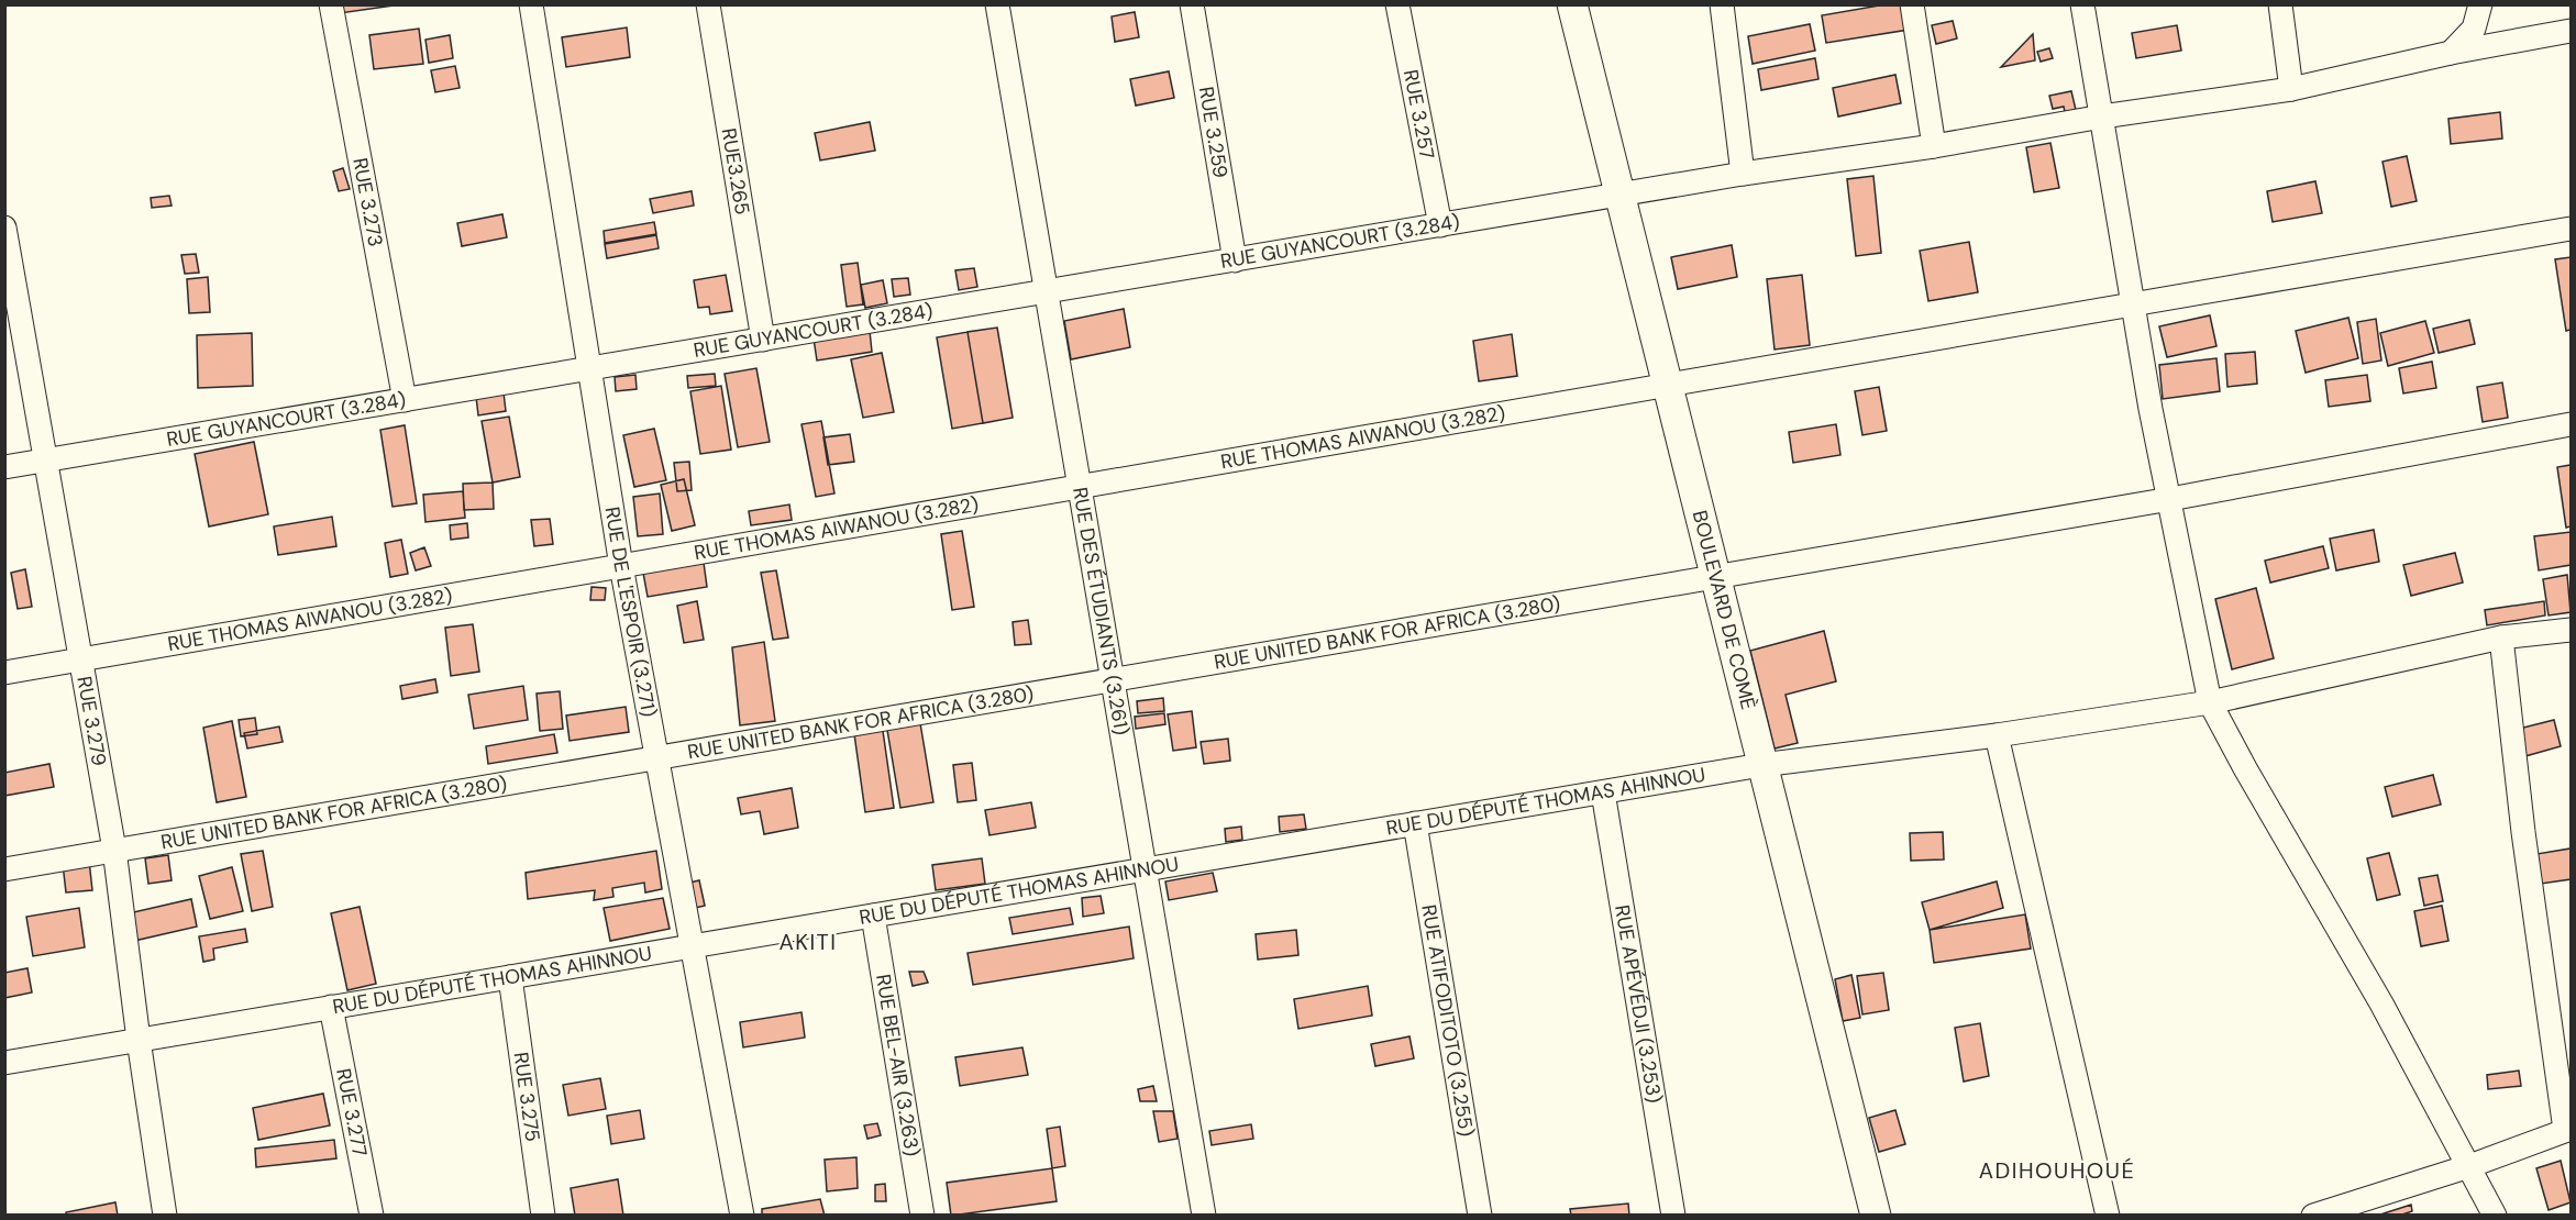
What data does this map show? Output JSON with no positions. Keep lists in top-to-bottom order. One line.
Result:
{"streets":{"main road":["BOULEVARD DE COMÈ"],"street":["RUE 3.257","RUE 3.259","RUE3.265","RUE 3.273","RUE GUYANCOURT (3.284)","RUE THOMAS AIWANOU (3.282)","RUE DES ÉTUDIANTS (3.261)","RUE DE L'ESPOIR (3.271)","RUE UNITED BANK FOR AFRICA (3.280)","RUE 3.279","RUE DU DÉPUTÉ THOMAS AHINNOU","RUE APÉVÉDJI (3.253)","RUE ATIFODITOTO (3.255)","RUE BEL-AIR (3.263)","RUE 3.275","RUE 3.277"]},"crossings":[["RUE 3.257","RUE GUYANCOURT (3.284)"],["RUE 3.259","RUE GUYANCOURT (3.284)"],["RUE3.265","RUE GUYANCOURT (3.284)"],["RUE 3.273","RUE GUYANCOURT (3.284)"],["RUE GUYANCOURT (3.284)","RUE DES ÉTUDIANTS (3.261)"],["RUE GUYANCOURT (3.284)","BOULEVARD DE COMÈ"],["RUE GUYANCOURT (3.284)","RUE DE L'ESPOIR (3.271)"],["RUE GUYANCOURT (3.284)","RUE 3.279"],["RUE THOMAS AIWANOU (3.282)","RUE DES ÉTUDIANTS (3.261)"],["RUE THOMAS AIWANOU (3.282)","BOULEVARD DE COMÈ"],["RUE THOMAS AIWANOU (3.282)","RUE DE L'ESPOIR (3.271)"],["RUE THOMAS AIWANOU (3.282)","RUE 3.279"],["RUE DES ÉTUDIANTS (3.261)","RUE UNITED BANK FOR AFRICA (3.280)"],["RUE DES ÉTUDIANTS (3.261)","RUE DU DÉPUTÉ THOMAS AHINNOU"],["BOULEVARD DE COMÈ","RUE UNITED BANK FOR AFRICA (3.280)"],["BOULEVARD DE COMÈ","RUE DU DÉPUTÉ THOMAS AHINNOU"],["RUE DE L'ESPOIR (3.271)","RUE UNITED BANK FOR AFRICA (3.280)"],["RUE DE L'ESPOIR (3.271)","RUE DU DÉPUTÉ THOMAS AHINNOU"],["RUE UNITED BANK FOR AFRICA (3.280)","RUE 3.279"],["RUE 3.279","RUE DU DÉPUTÉ THOMAS AHINNOU"],["RUE DU DÉPUTÉ THOMAS AHINNOU","RUE APÉVÉDJI (3.253)"],["RUE DU DÉPUTÉ THOMAS AHINNOU","RUE ATIFODITOTO (3.255)"],["RUE DU DÉPUTÉ THOMAS AHINNOU","RUE BEL-AIR (3.263)"],["RUE DU DÉPUTÉ THOMAS AHINNOU","RUE 3.275"],["RUE DU DÉPUTÉ THOMAS AHINNOU","RUE 3.277"]],"districts":["AKITI","ADIHOUHOUÉ"]}
